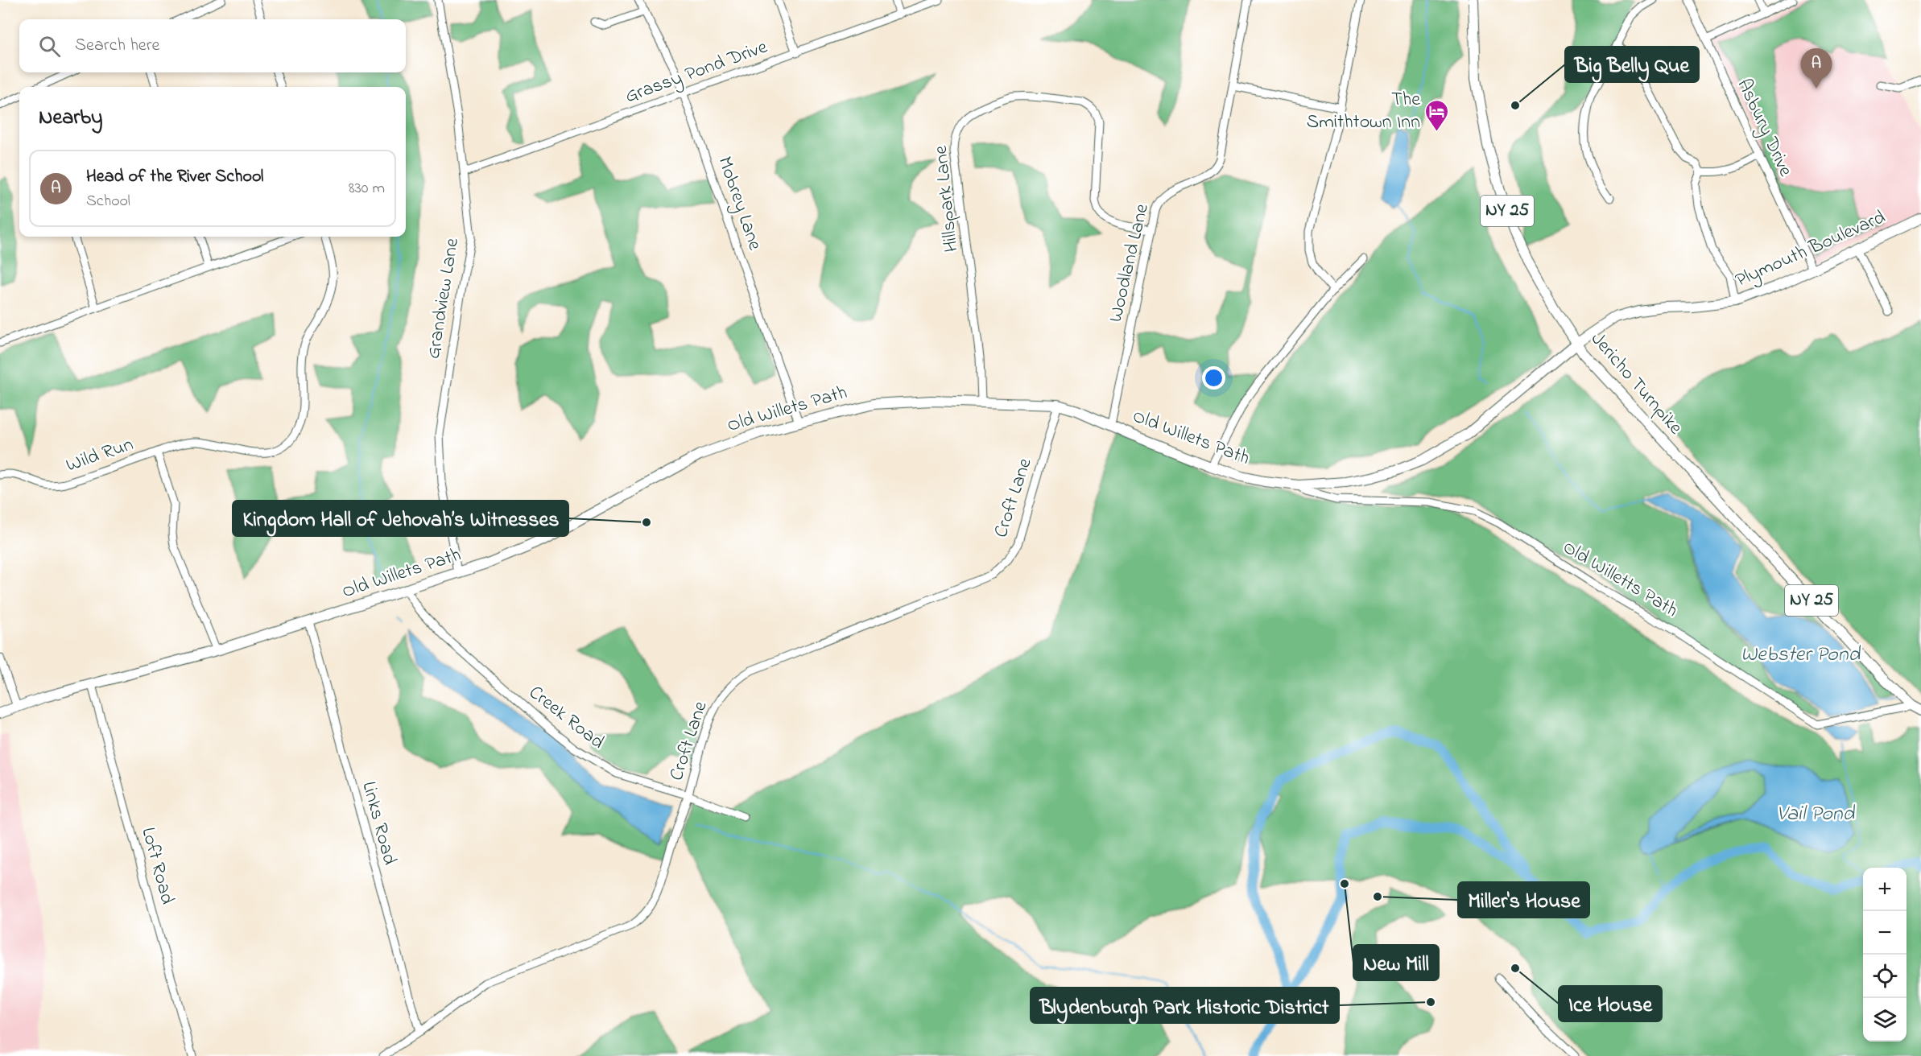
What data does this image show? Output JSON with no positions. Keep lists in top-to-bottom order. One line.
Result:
{"streets":{"main road":["NY 25","Plymouth Boulevard","Jericho Turnpike","Old Willets Path"],"street":["Grassy Pond Drive","Asbury Drive","Hillspark Lane","Mobrey Lane","Woodland Lane","Grandview Lane","Wild Run","Croft Lane","Old Willetts Path","Creek Road","Links Road","Loft Road"]},"crossings":[["Grassy Pond Drive","Mobrey Lane"],["Grassy Pond Drive","Grandview Lane"],["Asbury Drive","Plymouth Boulevard"],["Hillspark Lane","Woodland Lane"],["Hillspark Lane","Old Willets Path"],["Mobrey Lane","Old Willets Path"],["Plymouth Boulevard","Jericho Turnpike"],["Plymouth Boulevard","Old Willets Path"],["Woodland Lane","Old Willets Path"],["Grandview Lane","Old Willets Path"],["Jericho Turnpike","Old Willets Path"],["Jericho Turnpike","Old Willetts Path"],["Old Willets Path","Croft Lane"],["Old Willets Path","Old Willetts Path"],["Old Willets Path","Creek Road"],["Old Willets Path","Links Road"],["Old Willets Path","Loft Road"],["Croft Lane","Creek Road"],["Croft Lane","Links Road"]],"water":["Webster Pond","Vail Pond"],"places":{"other":["Big Belly Que","Kingdom Hall of Jehovah’s Witnesses","New Mill","Miller's House","Ice House","Blydenburgh Park Historic District"],"hotel":["The Smithtown Inn"]},"page":{"search":"Search here","pins":"A","heading":"Nearby","list":[{"mark":"A","name":"Head of the River School","note":"School","value":"830 m"}],"map_buttons":["+","−"]}}
